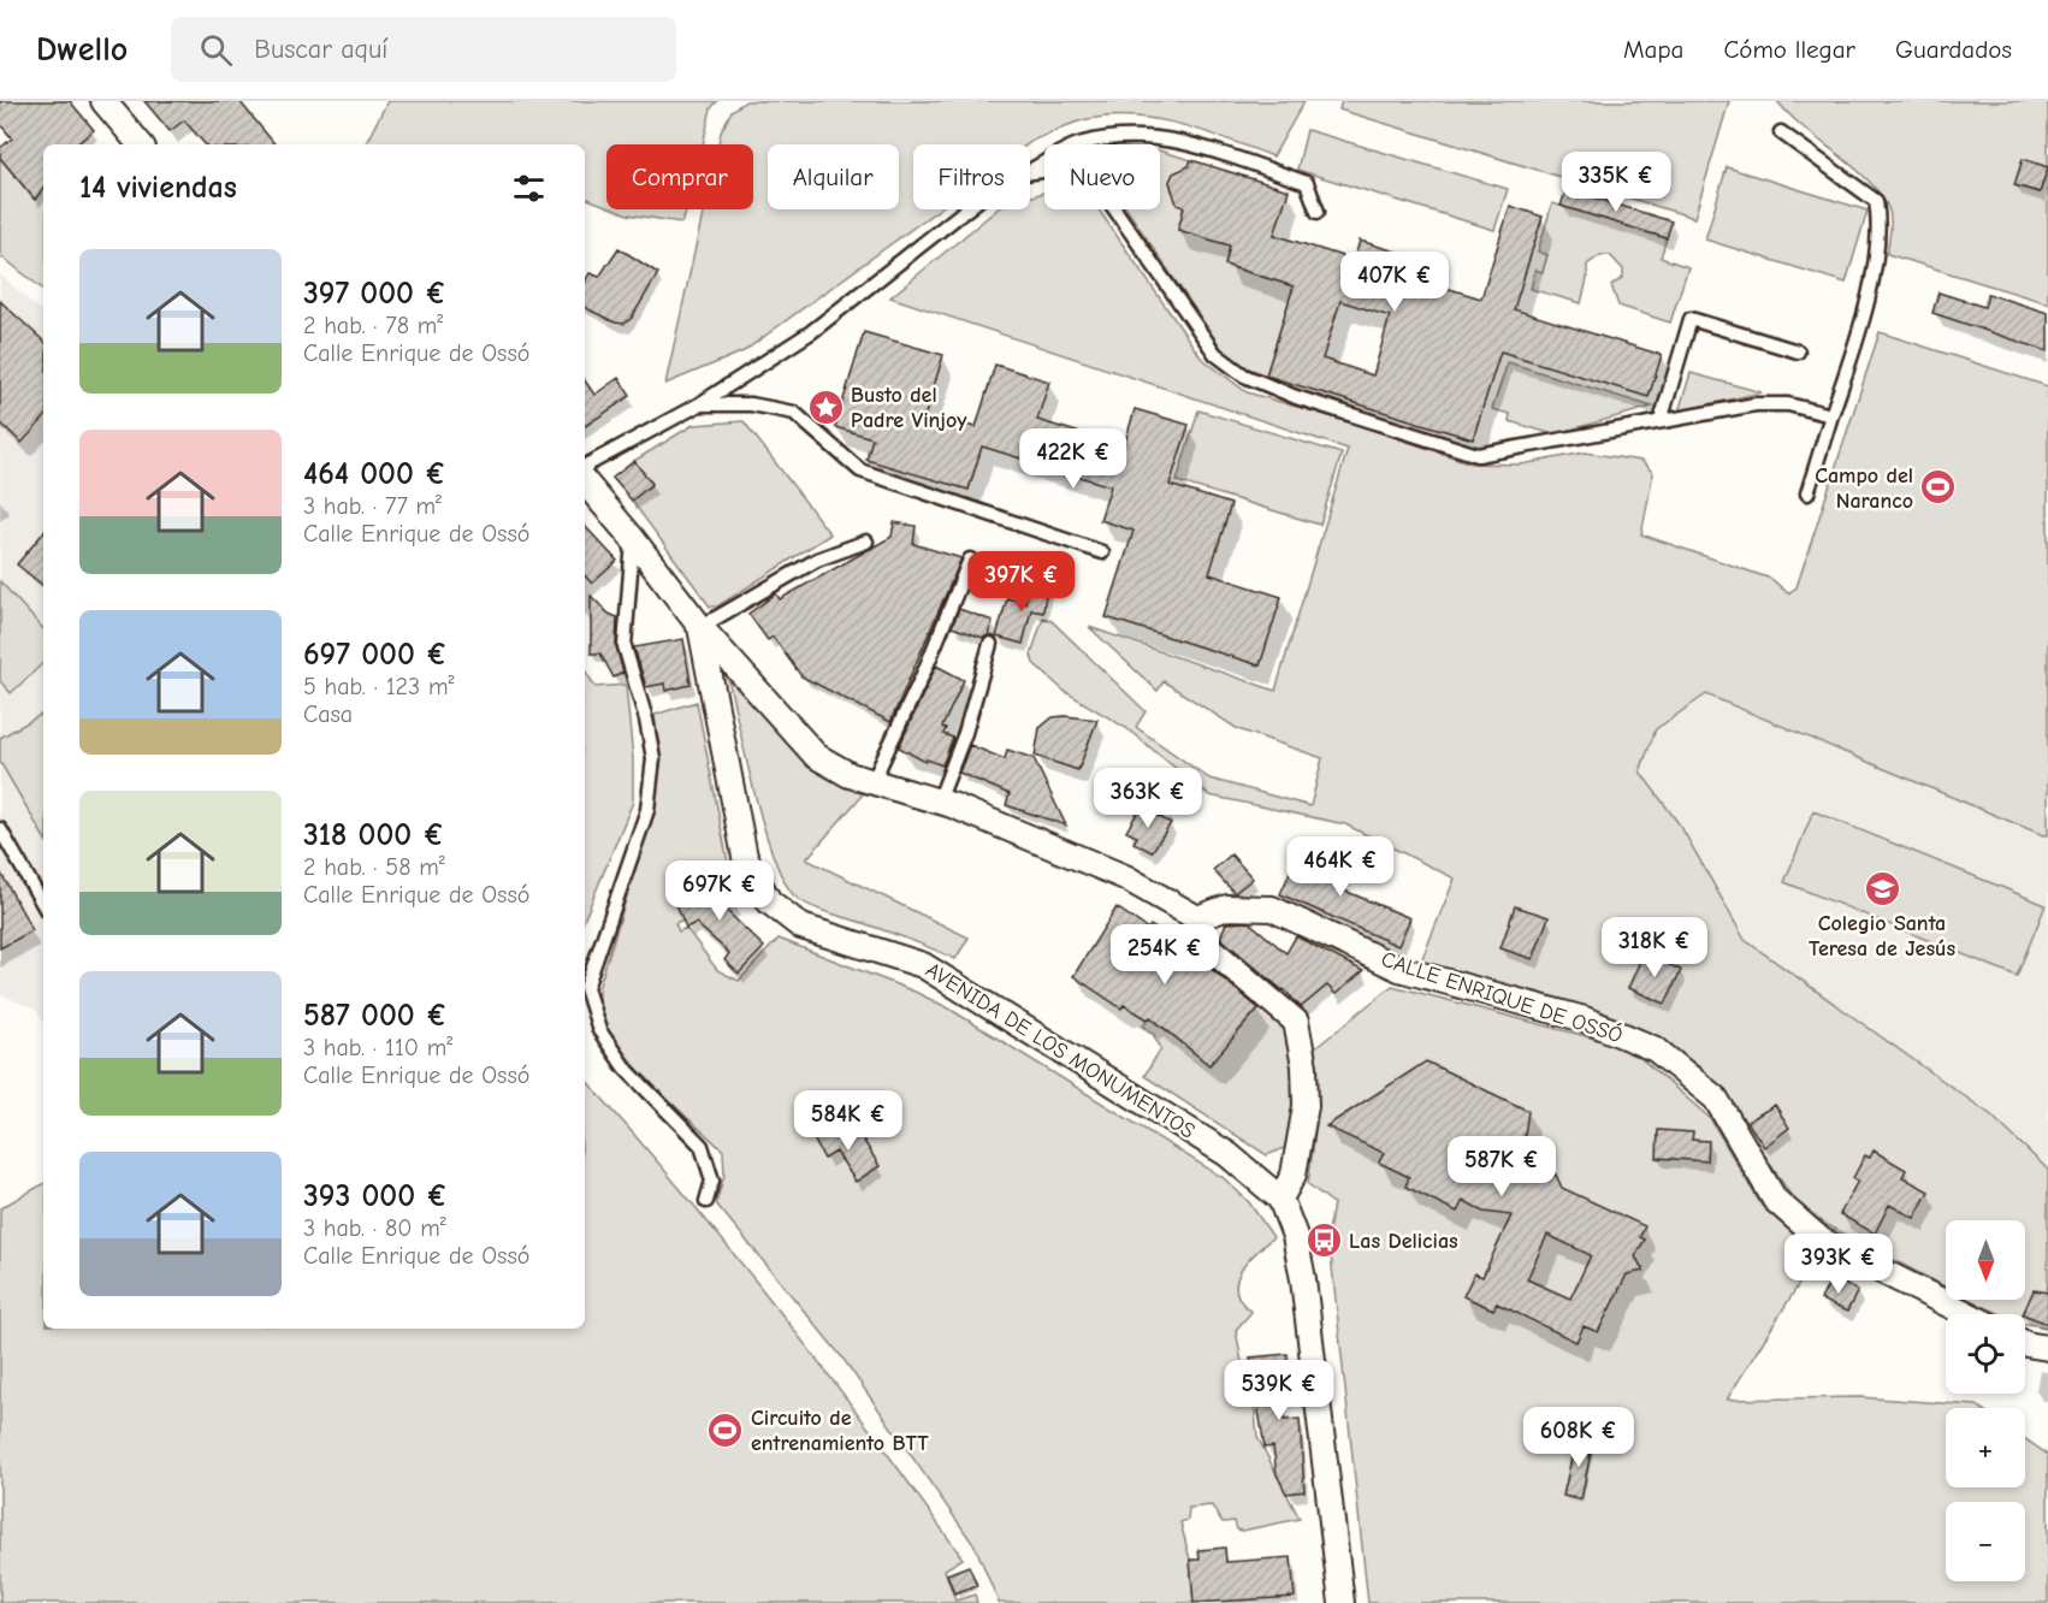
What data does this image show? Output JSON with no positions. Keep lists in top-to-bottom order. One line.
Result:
{"streets":{"street":["CALLE ENRIQUE DE OSSÓ","AVENIDA DE LOS MONUMENTOS"]},"places":{"place":["Busto del Padre Vinjoy"],"sports":["Campo del Naranco","Circuito de entrenamiento BTT"],"school or university":["Colegio Santa Teresa de Jesús"],"bus stop":["Las Delicias"]},"north":"bottom","page":{"header":"Dwello","search":"Buscar aquí","nav":["Mapa","Cómo llegar","Guardados"],"chip":["Comprar","Alquilar","Filtros","Nuevo"],"heading":"14 viviendas","price":["335K €","407K €","422K €","397K €","363K €","464K €","697K €","318K €","254K €","584K €","587K €","393K €","539K €","608K €"],"list":[{"name":"397 000 €","note":"2 hab. · 78 m² · Calle Enrique de Ossó"},{"name":"464 000 €","note":"3 hab. · 77 m² · Calle Enrique de Ossó"},{"name":"697 000 €","note":"5 hab. · 123 m² · Casa"},{"name":"318 000 €","note":"2 hab. · 58 m² · Calle Enrique de Ossó"},{"name":"587 000 €","note":"3 hab. · 110 m² · Calle Enrique de Ossó"},{"name":"393 000 €","note":"3 hab. · 80 m² · Calle Enrique de Ossó"}],"map_buttons":["+","−"]}}
